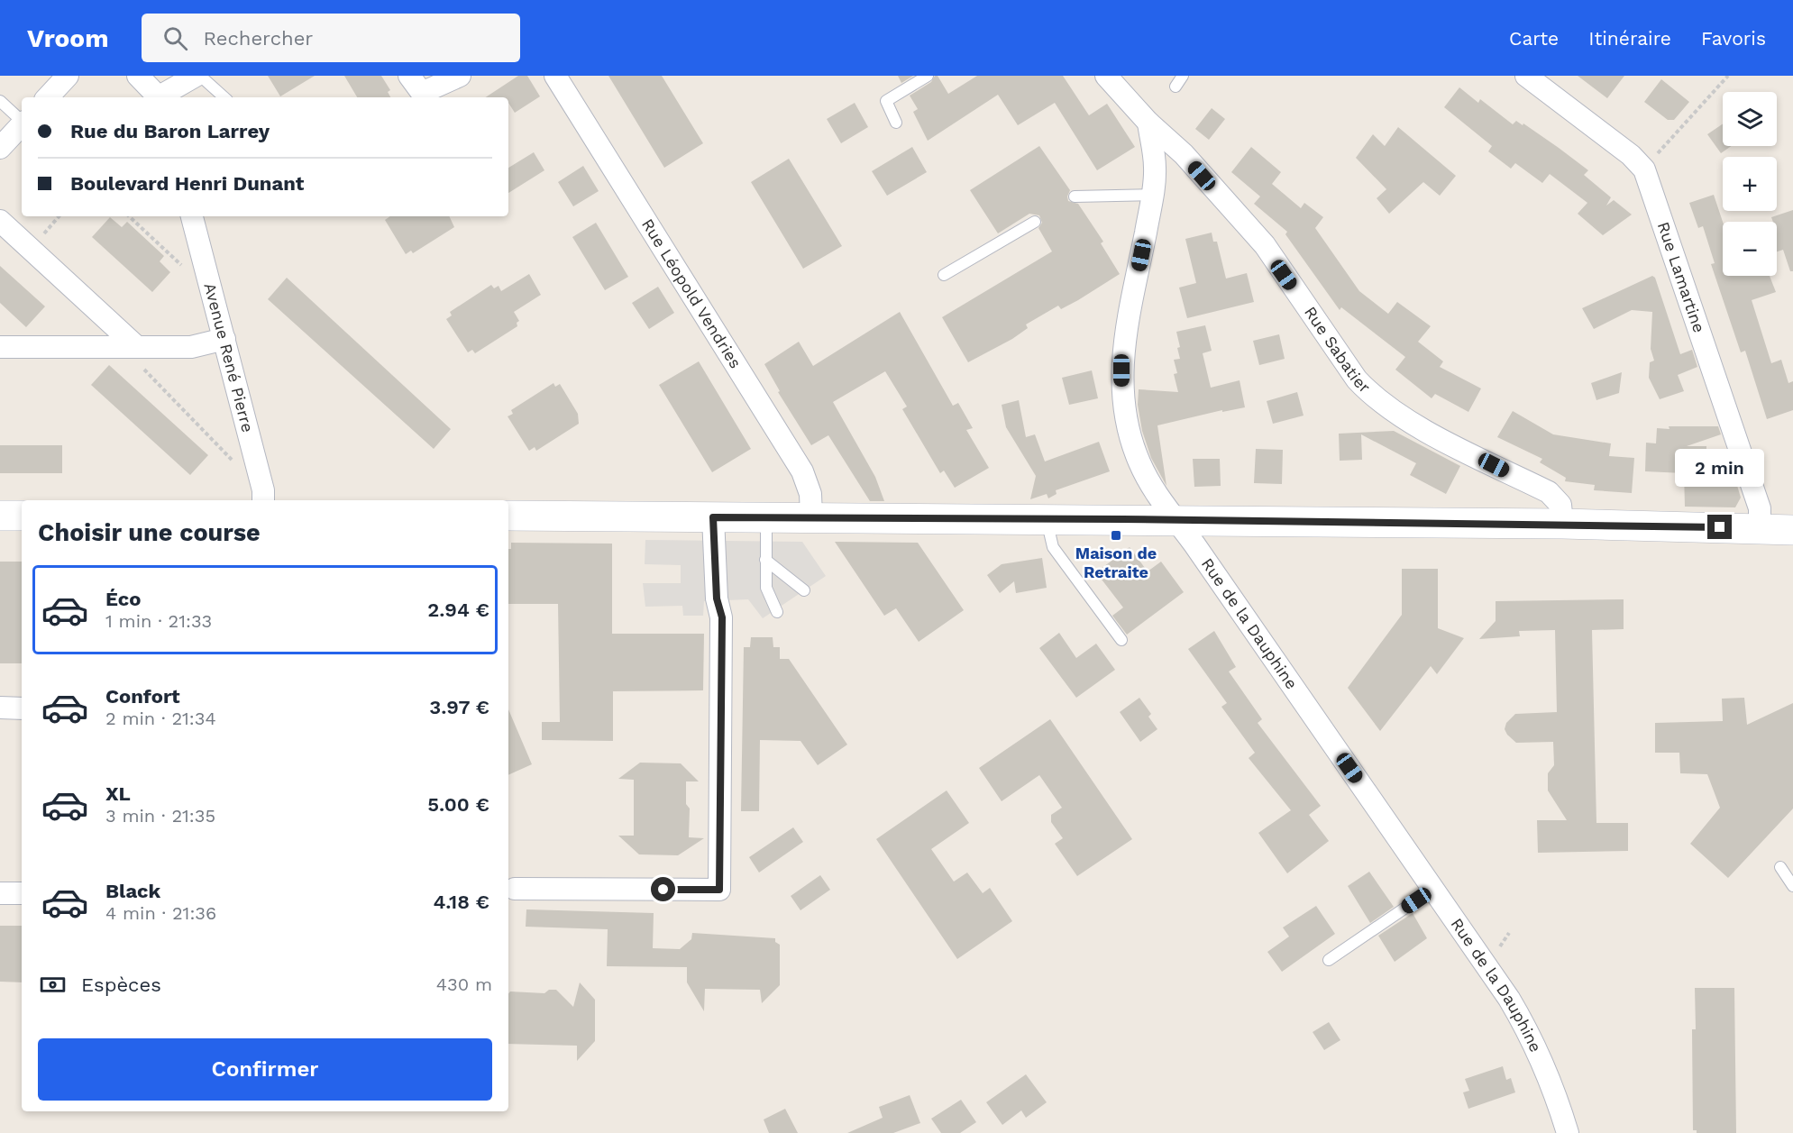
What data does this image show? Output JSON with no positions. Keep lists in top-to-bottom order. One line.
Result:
{"streets":{"street":["Rue Lamartine","Rue Léopold Vendries","Rue Sabatier","Avenue René Pierre","Rue de la Dauphine"]},"crossings":[["Rue Sabatier","Rue de la Dauphine"]],"places":{"transit":["Maison de Retraite"]},"page":{"header":"Vroom","search":"Rechercher","nav":["Carte","Itinéraire","Favoris"],"map_buttons":["+","−"],"banner":["Rue du Baron Larrey","Boulevard Henri Dunant"],"bubble":"2 min","heading":"Choisir une course","list":[{"name":"Éco","note":"1 min · 21:33","value":"2.94 €"},{"name":"Confort","note":"2 min · 21:34","value":"3.97 €"},{"name":"XL","note":"3 min · 21:35","value":"5.00 €"},{"name":"Black","note":"4 min · 21:36","value":"4.18 €"}],"pay":["Espèces","430 m"],"buttons":"Confirmer"}}
